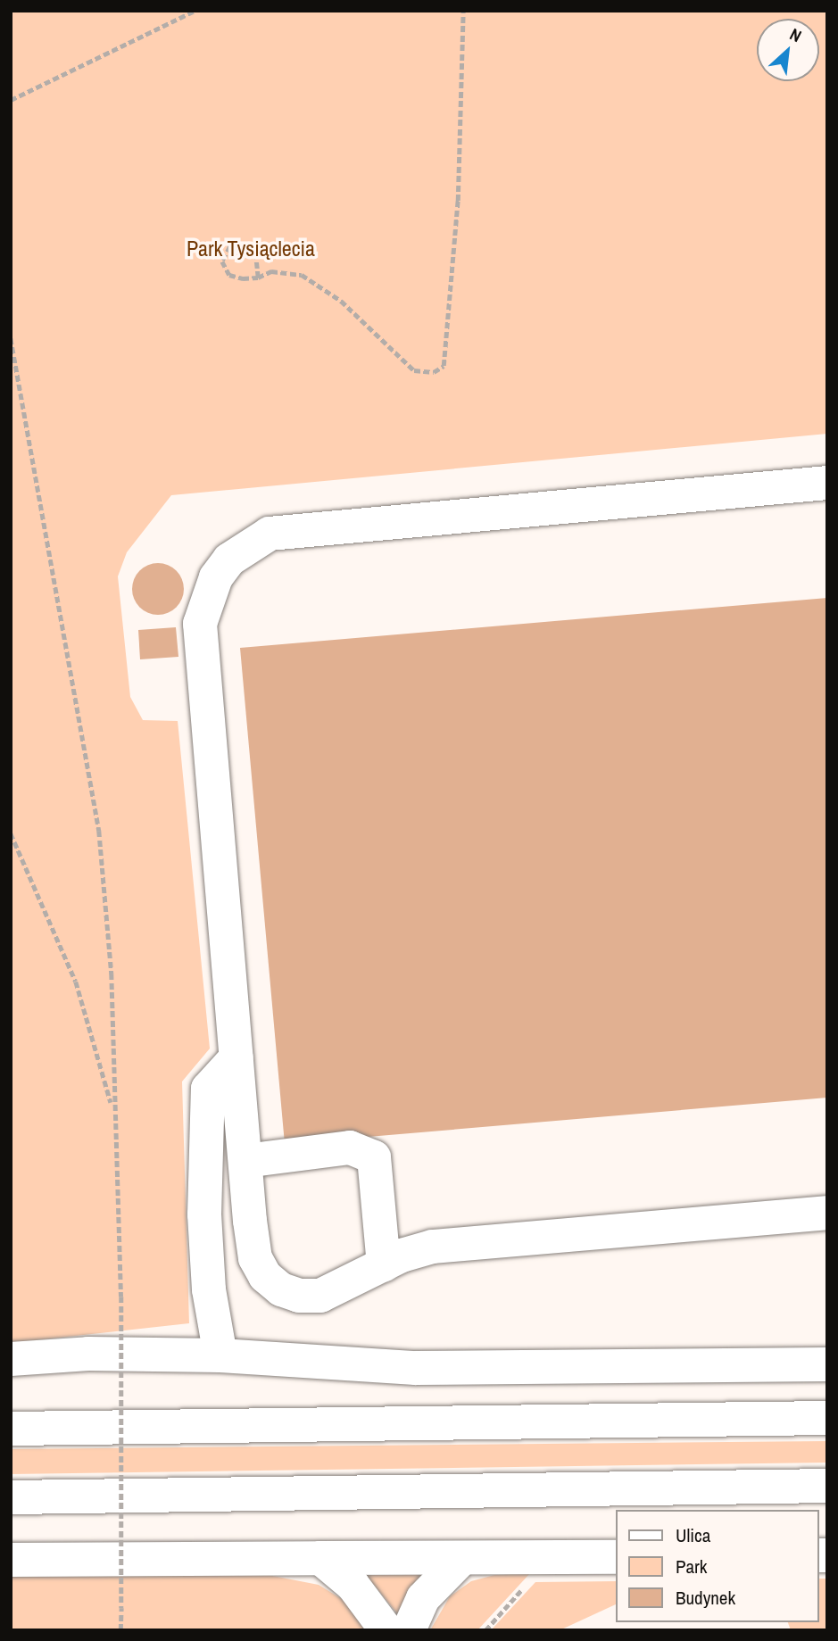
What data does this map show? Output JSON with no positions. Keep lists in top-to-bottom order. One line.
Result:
{"parks":["Park Tysiąclecia"],"legend":["Ulica","Park","Budynek"],"north":"top right"}
